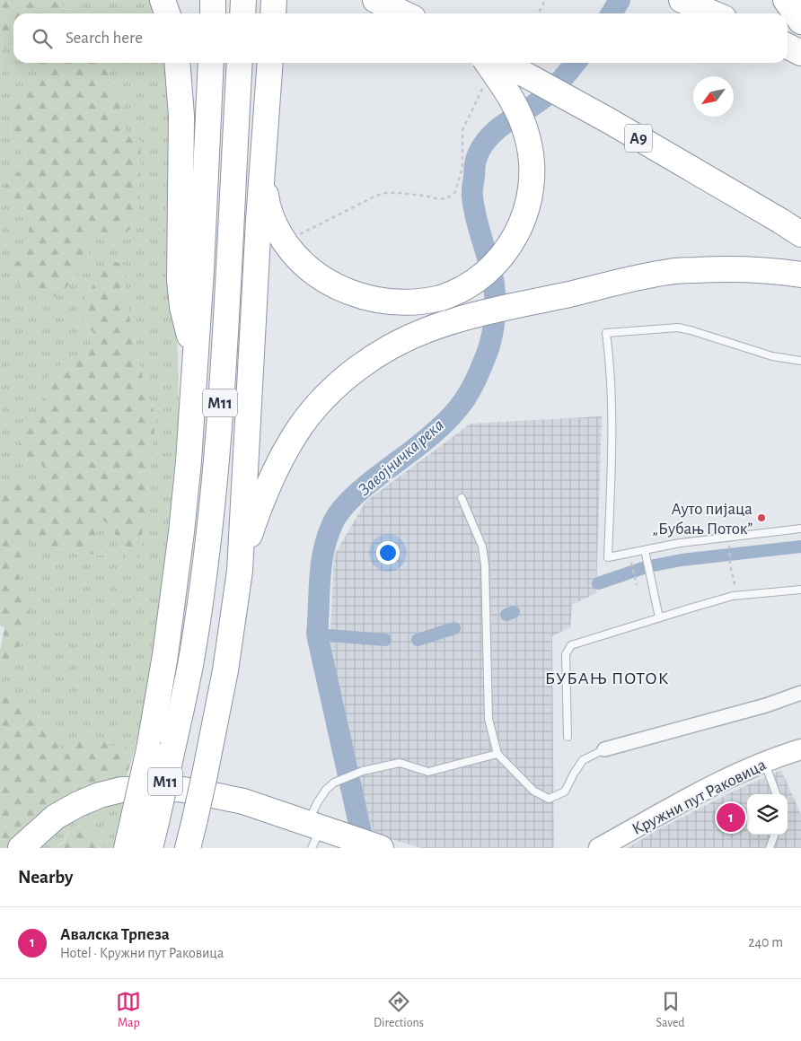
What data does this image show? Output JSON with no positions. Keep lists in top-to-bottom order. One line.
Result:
{"streets":{"highway":["A9","M11"],"main road":["Кружни пут Раковица"]},"districts":["БУБАЊ ПОТОК"],"water":["Завојничка река"],"places":["Ауто пијаца „Бубањ Поток”"],"north":"bottom left","page":{"search":"Search here","pins":"1","heading":"Nearby","list":[{"mark":"1","name":"Авалска Трпеза","note":"Hotel · Кружни пут Раковица","value":"240 m"}],"nav":["Map","Directions","Saved"]}}
